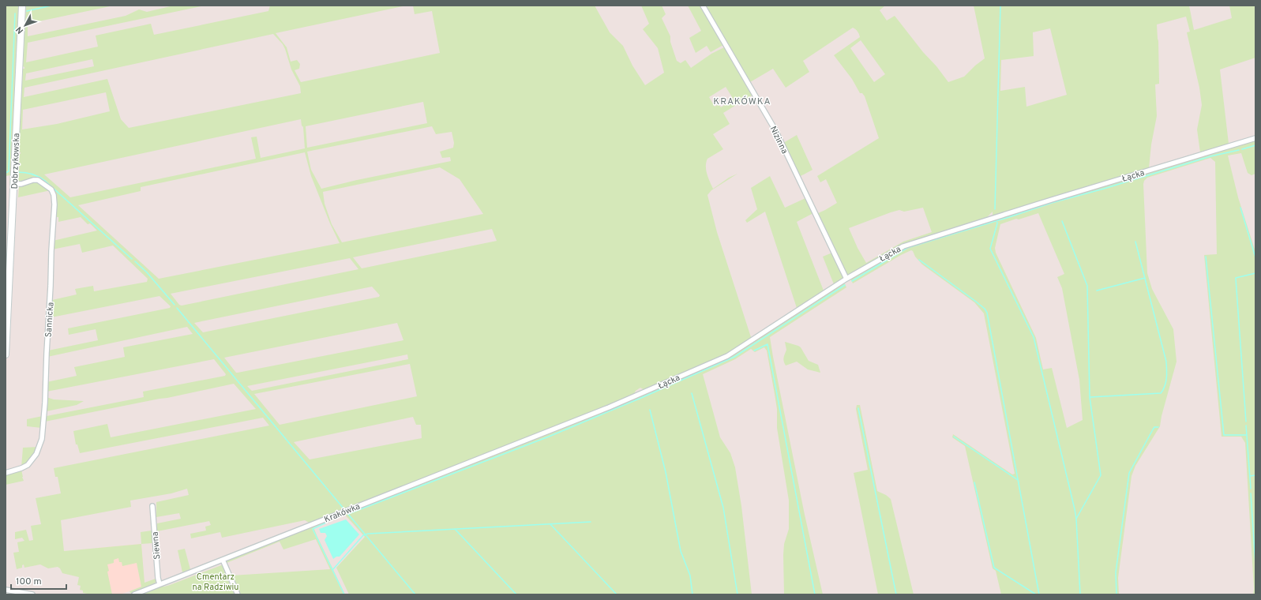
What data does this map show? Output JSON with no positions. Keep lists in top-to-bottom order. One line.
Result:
{"streets":{"main road":["Dobrzykowska"],"street":["Nizinna","Łącka","Sannicka","Krakówka","Siewna"]},"crossings":[["Nizinna","Łącka"],["Dobrzykowska","Sannicka"],["Łącka","Krakówka"],["Krakówka","Siewna"]],"districts":["KRAKÓWKA"],"parks":["Cmentarz na Radziwiu"],"scale_bar":"100 m","north":"bottom left"}
